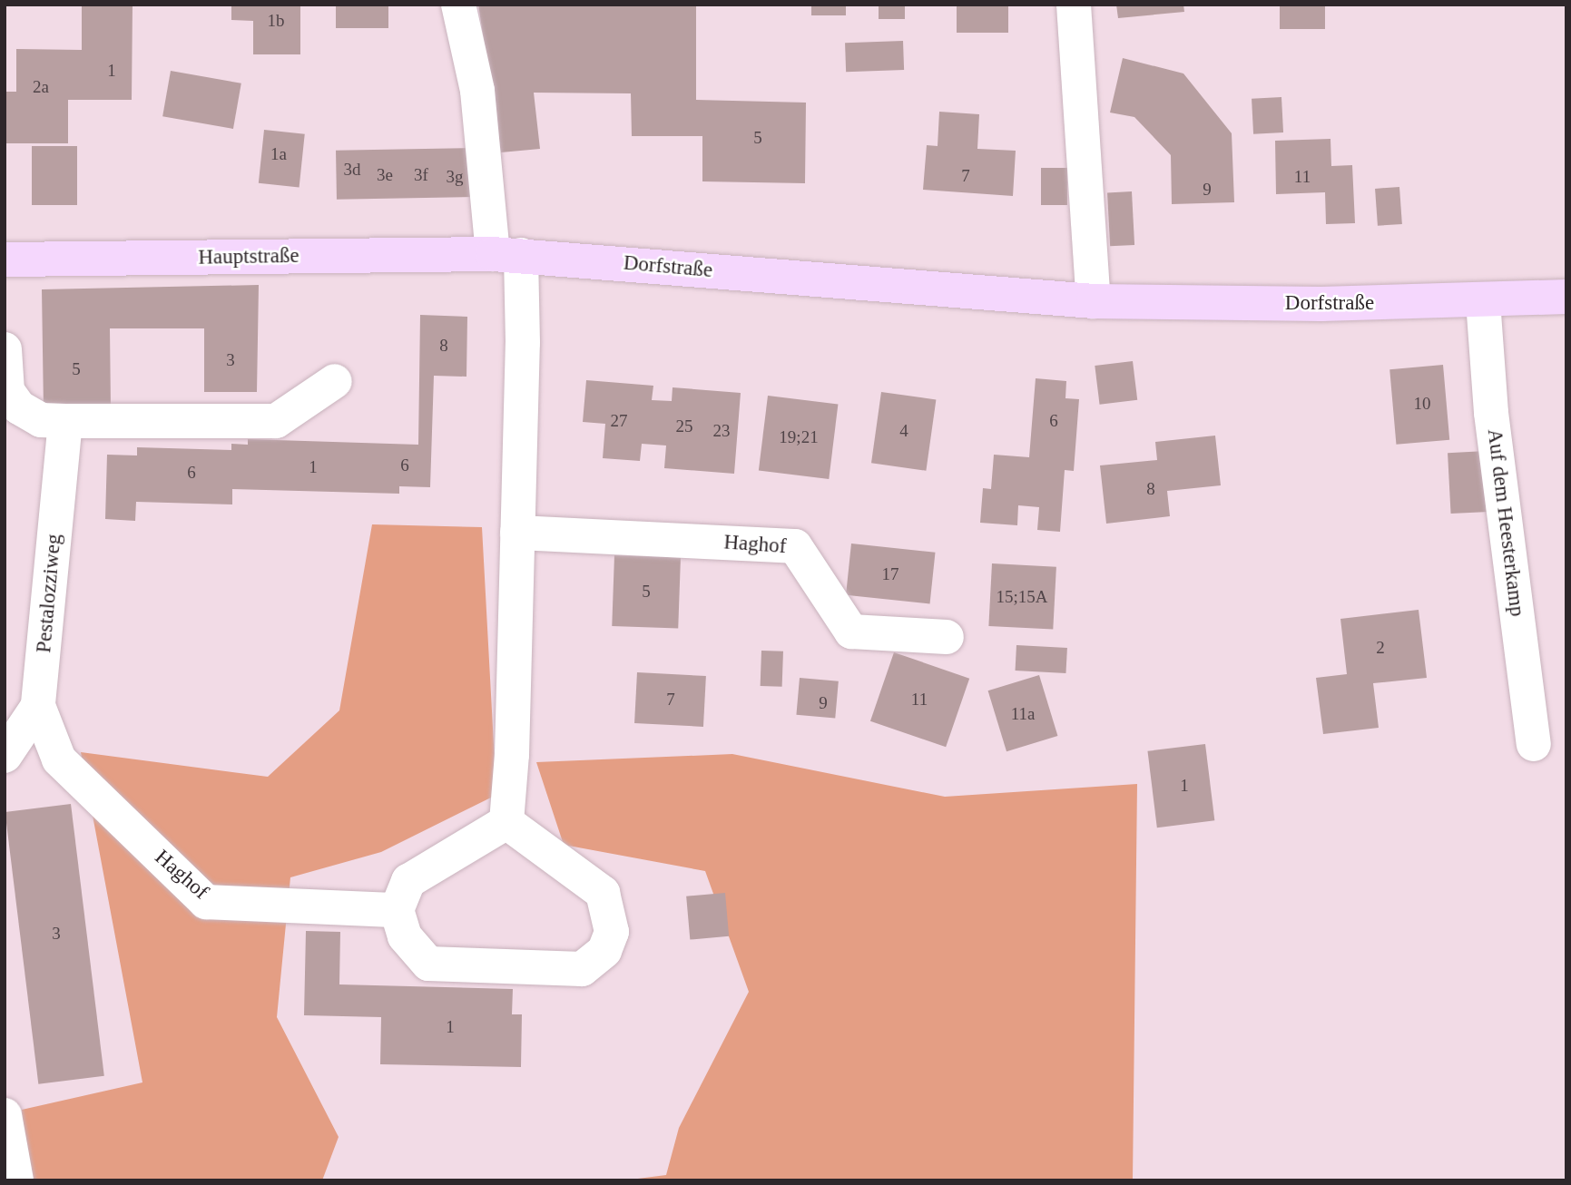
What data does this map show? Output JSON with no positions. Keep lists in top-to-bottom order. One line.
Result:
{"streets":{"main road":["Hauptstraße","Dorfstraße"],"lane":["Auf dem Heesterkamp","Haghof","Pestalozziweg"]},"crossings":[["Hauptstraße","Dorfstraße"],["Dorfstraße","Auf dem Heesterkamp"],["Haghof","Pestalozziweg"]],"house_numbers":["1b","1","2a","5","1a","3d","3e","3f","7","3g","11","9","8","3","5","10","27","6","25","23","4","19;21","6","1","6","8","17","5","15;15A","2","7","11","9","11a","1","3","1"]}
